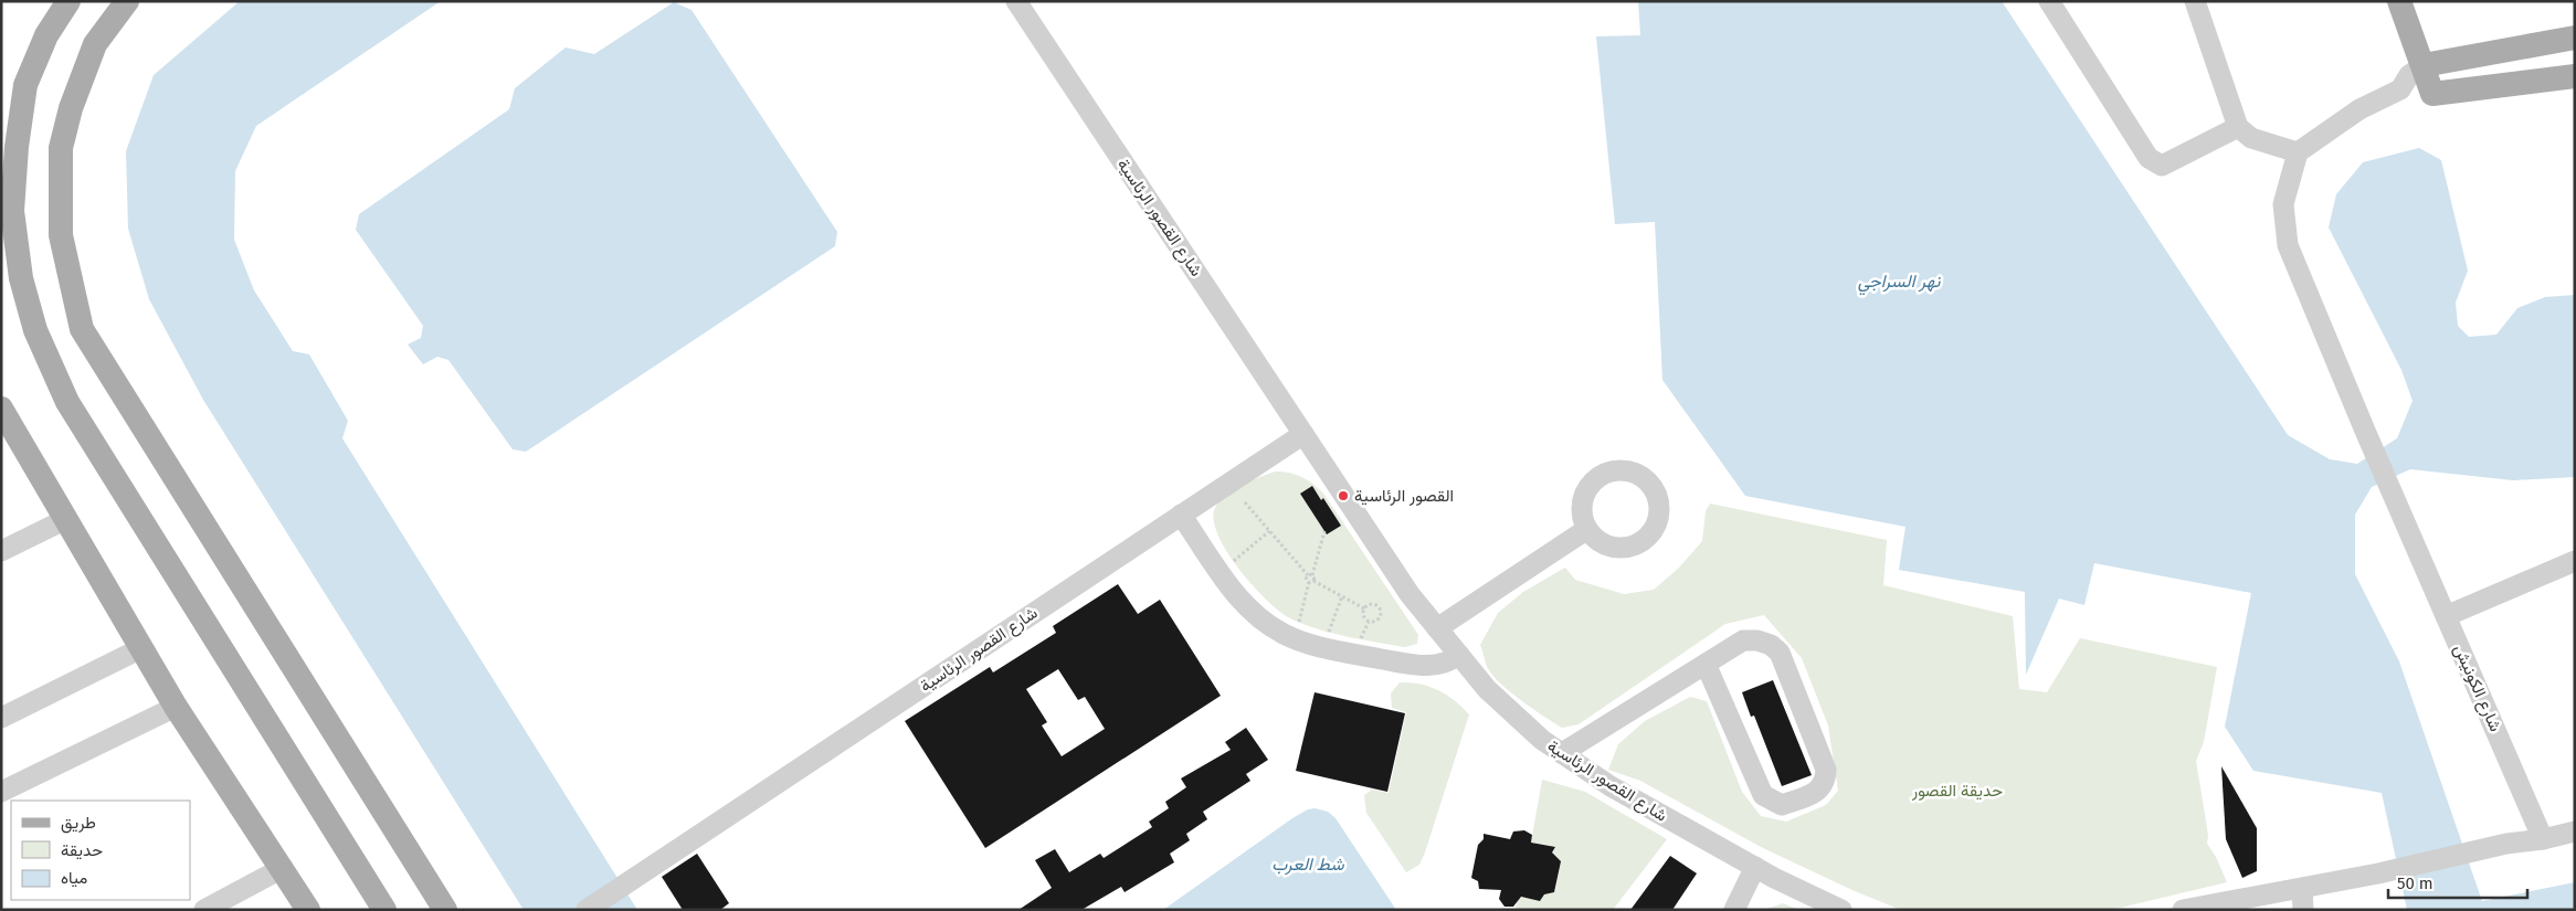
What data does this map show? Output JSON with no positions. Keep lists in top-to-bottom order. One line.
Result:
{"streets":{"street":["شارع القصور الرئاسية","شارع الكونيش"]},"water":["نهر السراجي","شط العرب"],"parks":["حديقة القصور"],"places":["القصور الرئاسية"],"legend":["طريق","حديقة","مياه"],"scale_bar":"50 m"}
